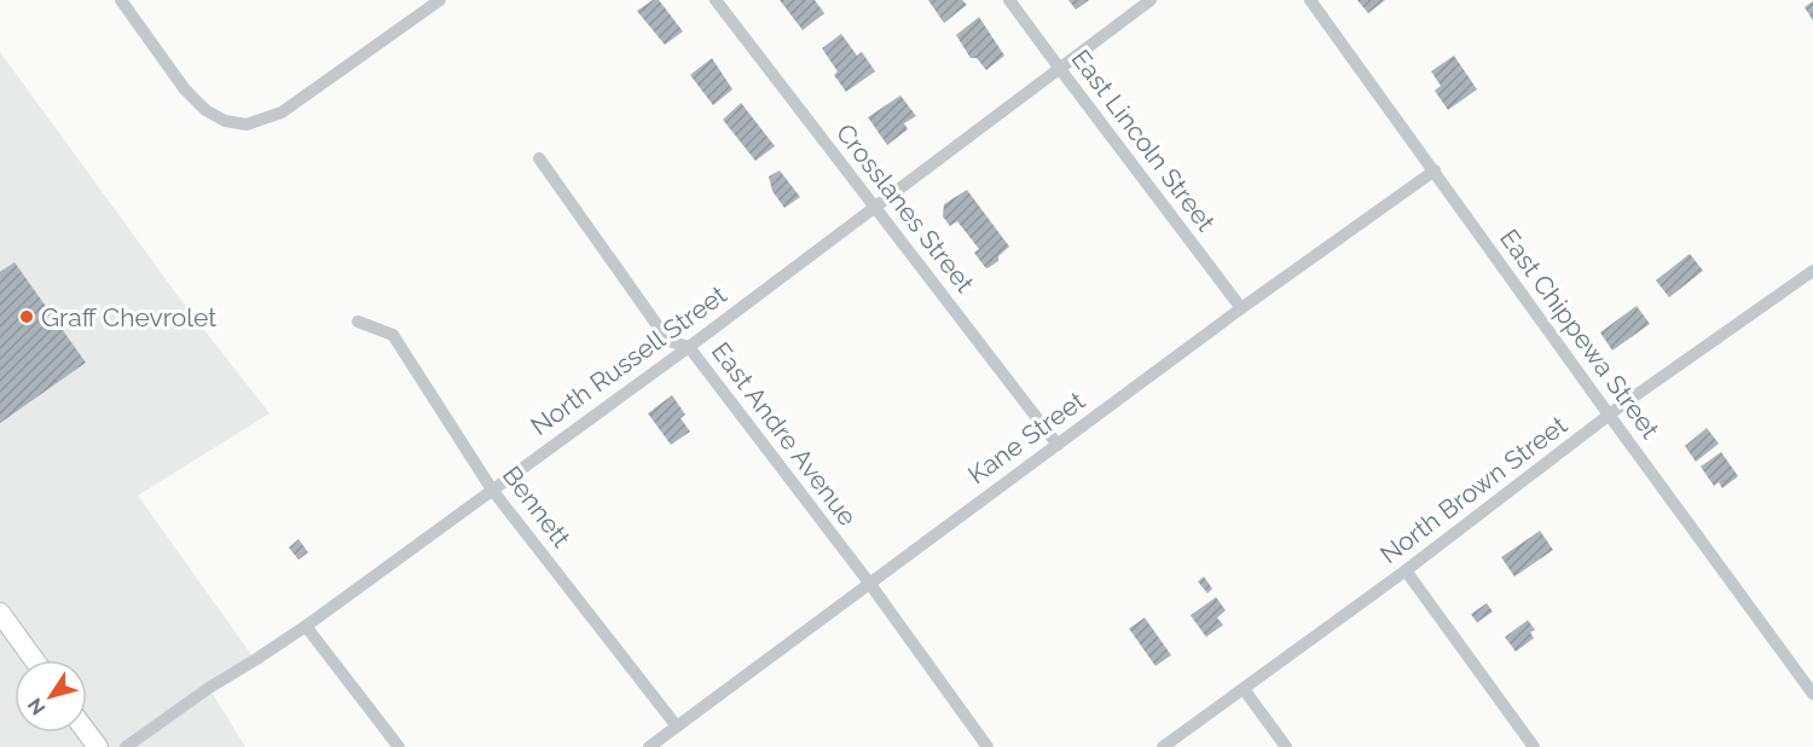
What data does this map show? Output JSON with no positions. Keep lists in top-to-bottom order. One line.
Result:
{"streets":{"street":["East Lincoln Street","Crosslanes Street","East Chippewa Street","North Russell Street","East Andre Avenue","Kane Street","North Brown Street","Bennett"]},"crossings":[["East Lincoln Street","North Russell Street"],["East Lincoln Street","Kane Street"],["Crosslanes Street","North Russell Street"],["Crosslanes Street","Kane Street"],["East Chippewa Street","Kane Street"],["East Chippewa Street","North Brown Street"],["North Russell Street","East Andre Avenue"],["North Russell Street","Bennett"],["East Andre Avenue","Kane Street"],["Kane Street","Bennett"]],"places":["Graff Chevrolet"],"north":"bottom left"}
